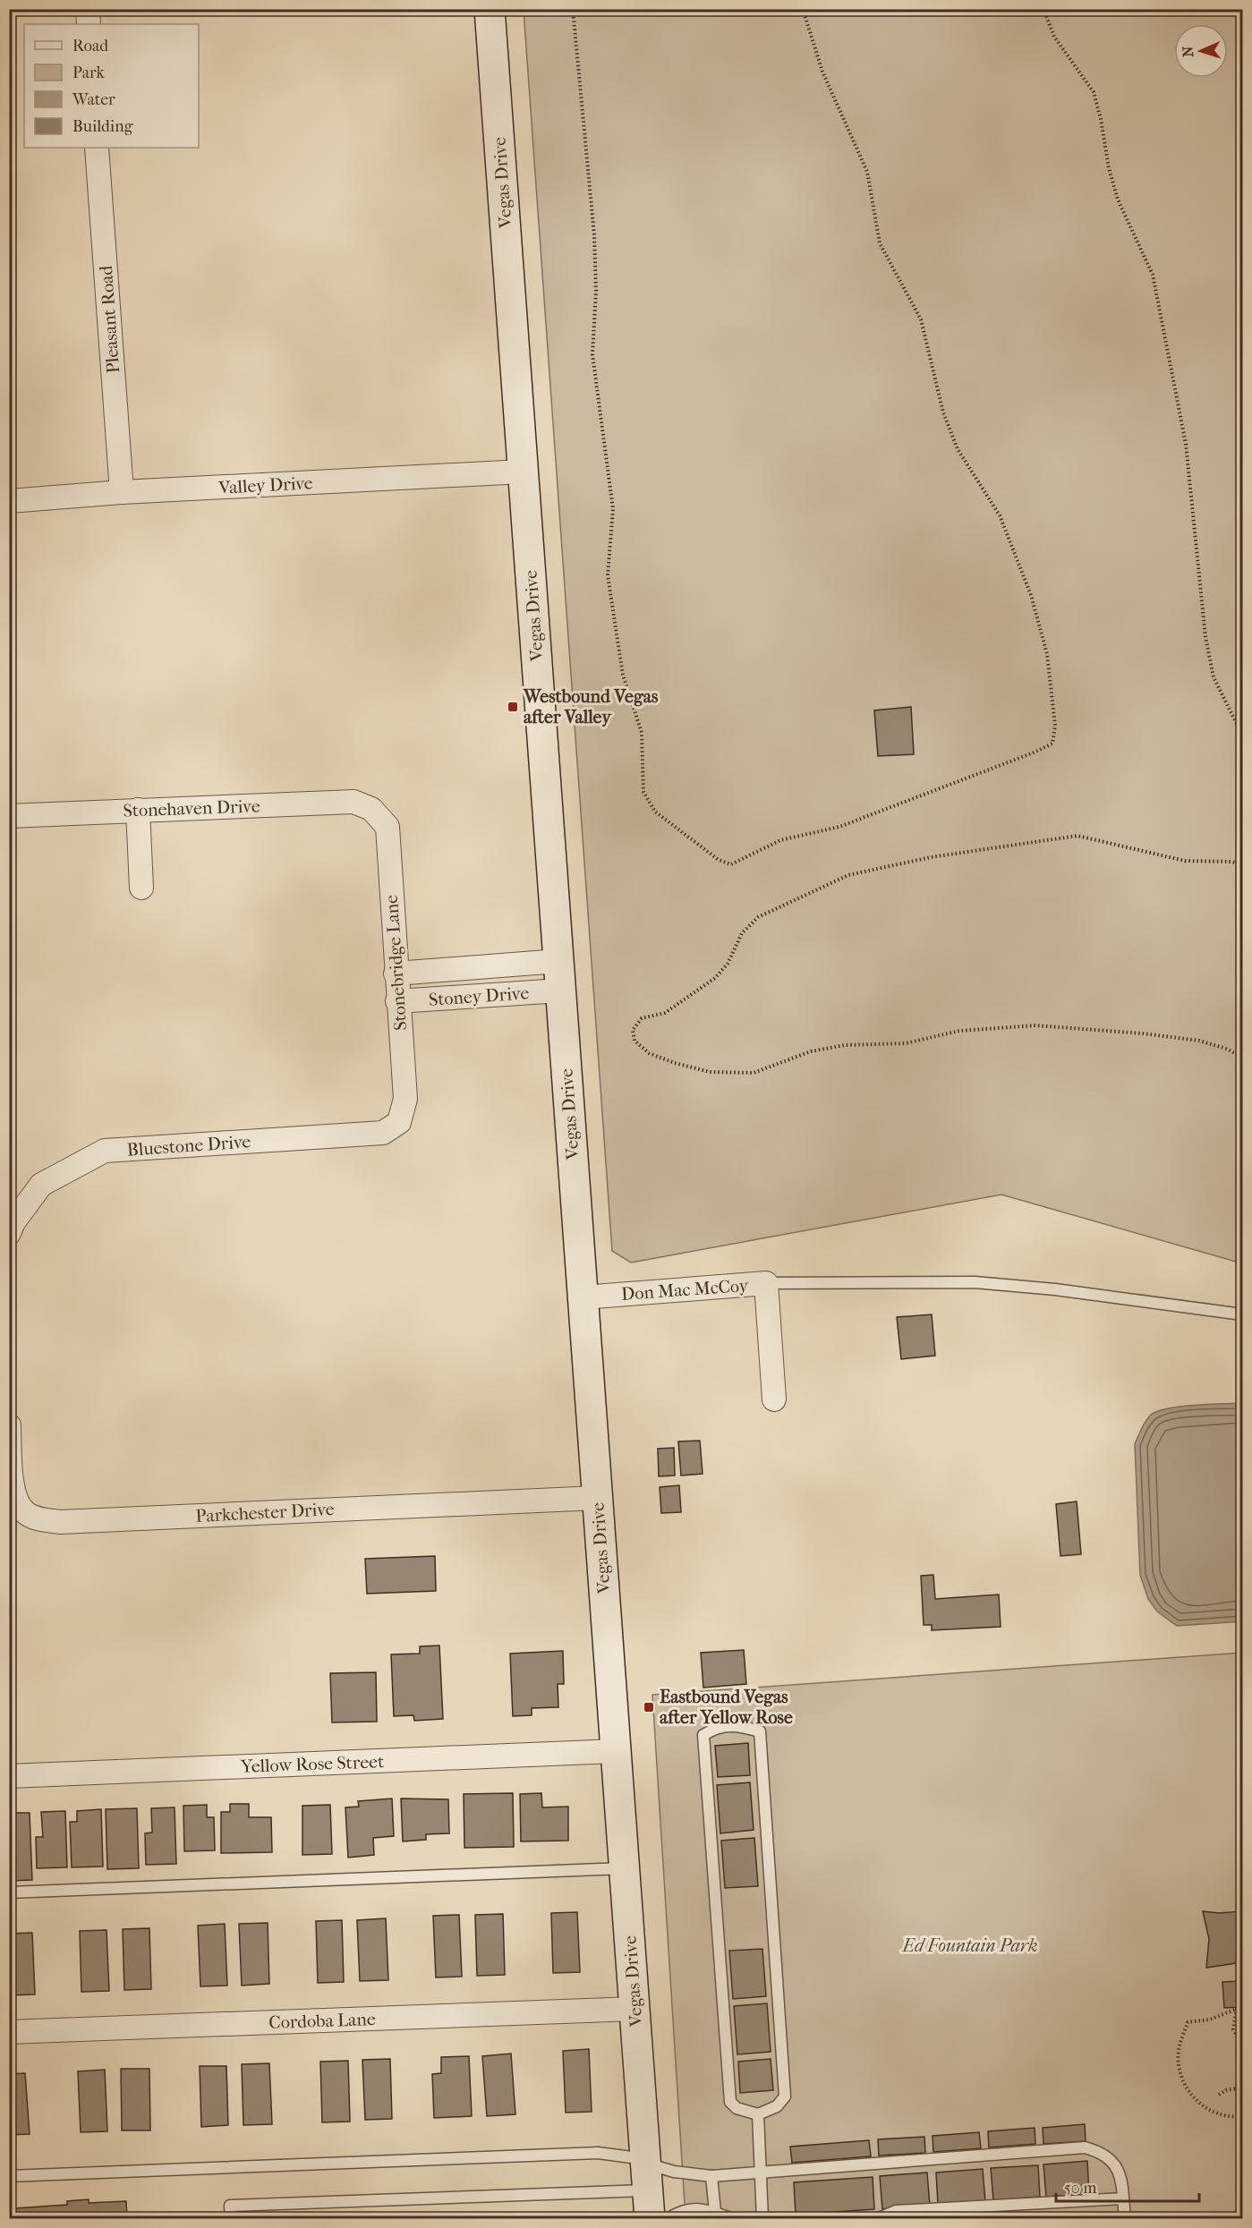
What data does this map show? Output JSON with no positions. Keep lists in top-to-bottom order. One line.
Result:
{"streets":{"main road":["Vegas Drive"],"street":["Pleasant Road","Valley Drive","Stonehaven Drive","Stonebridge Lane","Stoney Drive","Bluestone Drive","Don Mac McCoy","Parkchester Drive","Yellow Rose Street","Cordoba Lane"]},"crossings":[["Vegas Drive","Valley Drive"],["Vegas Drive","Stoney Drive"],["Vegas Drive","Don Mac McCoy"],["Vegas Drive","Parkchester Drive"],["Vegas Drive","Yellow Rose Street"],["Vegas Drive","Cordoba Lane"],["Pleasant Road","Valley Drive"],["Stonehaven Drive","Stonebridge Lane"],["Stonebridge Lane","Stoney Drive"],["Stonebridge Lane","Bluestone Drive"]],"parks":["Ed Fountain Park"],"places":{"transit":["Westbound Vegas after Valley","Eastbound Vegas after Yellow Rose"]},"legend":["Road","Park","Water","Building"],"scale_bar":"50 m","north":"left"}
